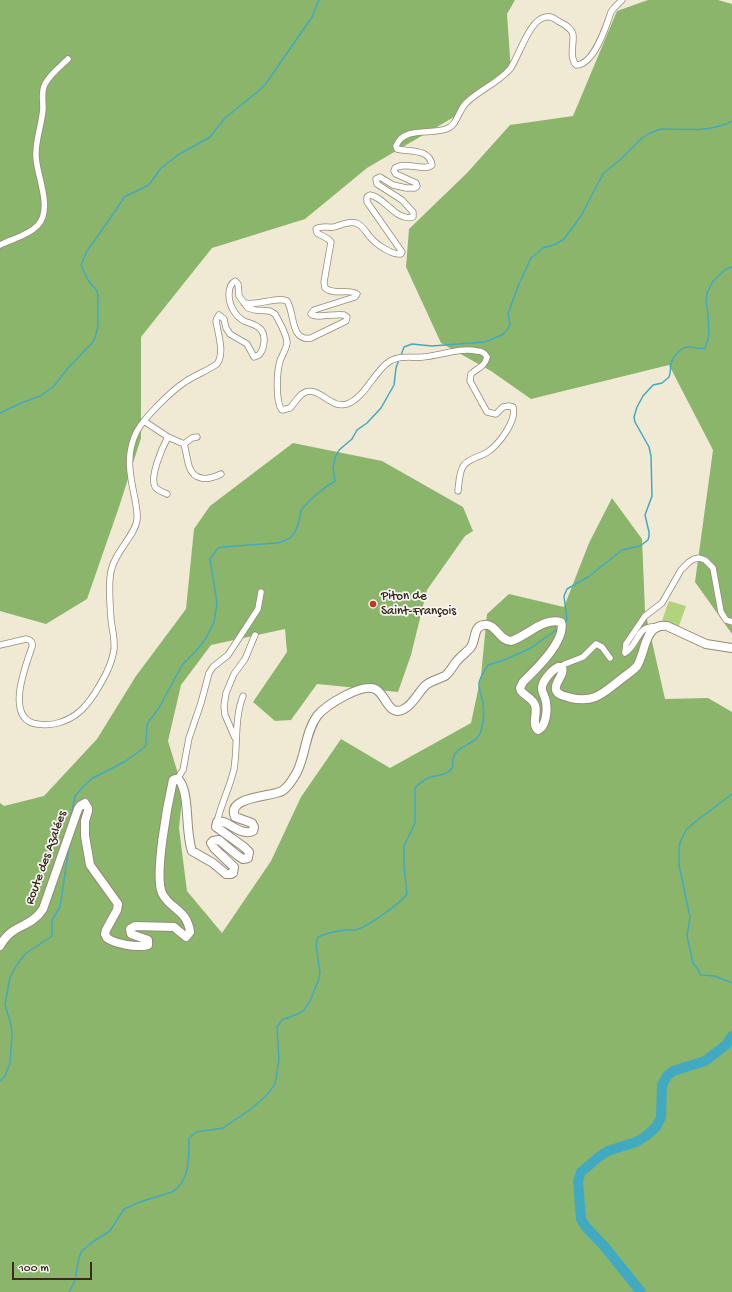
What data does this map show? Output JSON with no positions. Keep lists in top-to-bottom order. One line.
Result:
{"streets":{"main road":["Route des Azalées"]},"places":["Piton de Saint-François"],"scale_bar":"100 m"}
